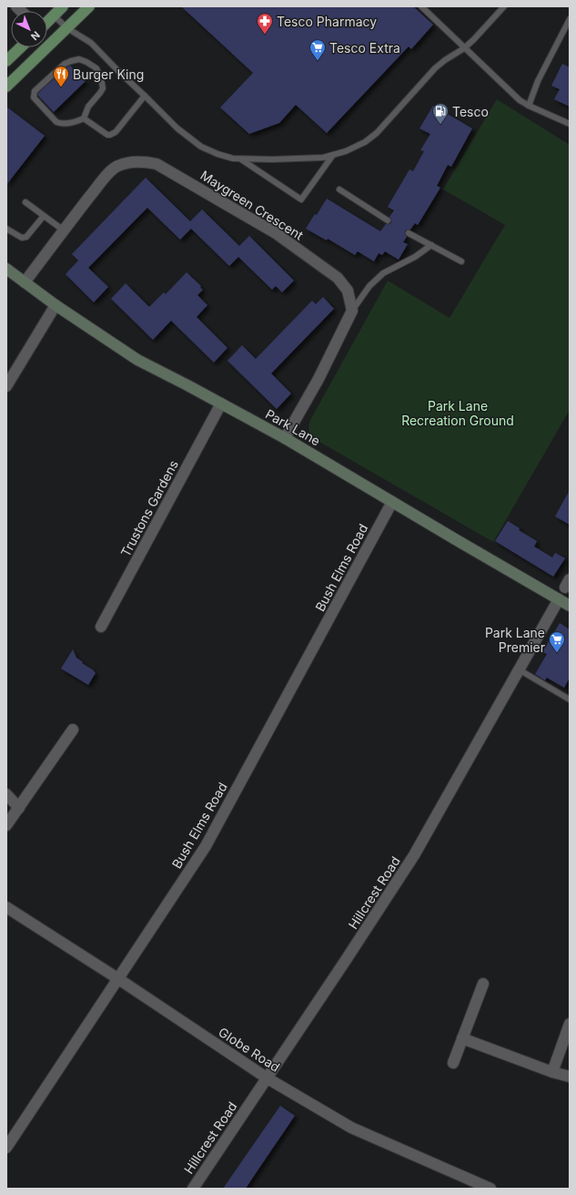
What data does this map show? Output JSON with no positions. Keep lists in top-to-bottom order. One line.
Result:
{"streets":{"street":["Maygreen Crescent","Park Lane","Trustons Gardens","Bush Elms Road","Hillcrest Road","Globe Road"]},"crossings":[["Maygreen Crescent","Park Lane"],["Park Lane","Trustons Gardens"],["Park Lane","Bush Elms Road"],["Park Lane","Hillcrest Road"],["Bush Elms Road","Globe Road"],["Hillcrest Road","Globe Road"]],"parks":["Park Lane Recreation Ground"],"places":{"pharmacy":["Tesco Pharmacy"],"supermarket":["Tesco Extra","Park Lane Premier"],"restaurant":["Burger King"],"fuel station":["Tesco"]},"north":"bottom right"}
